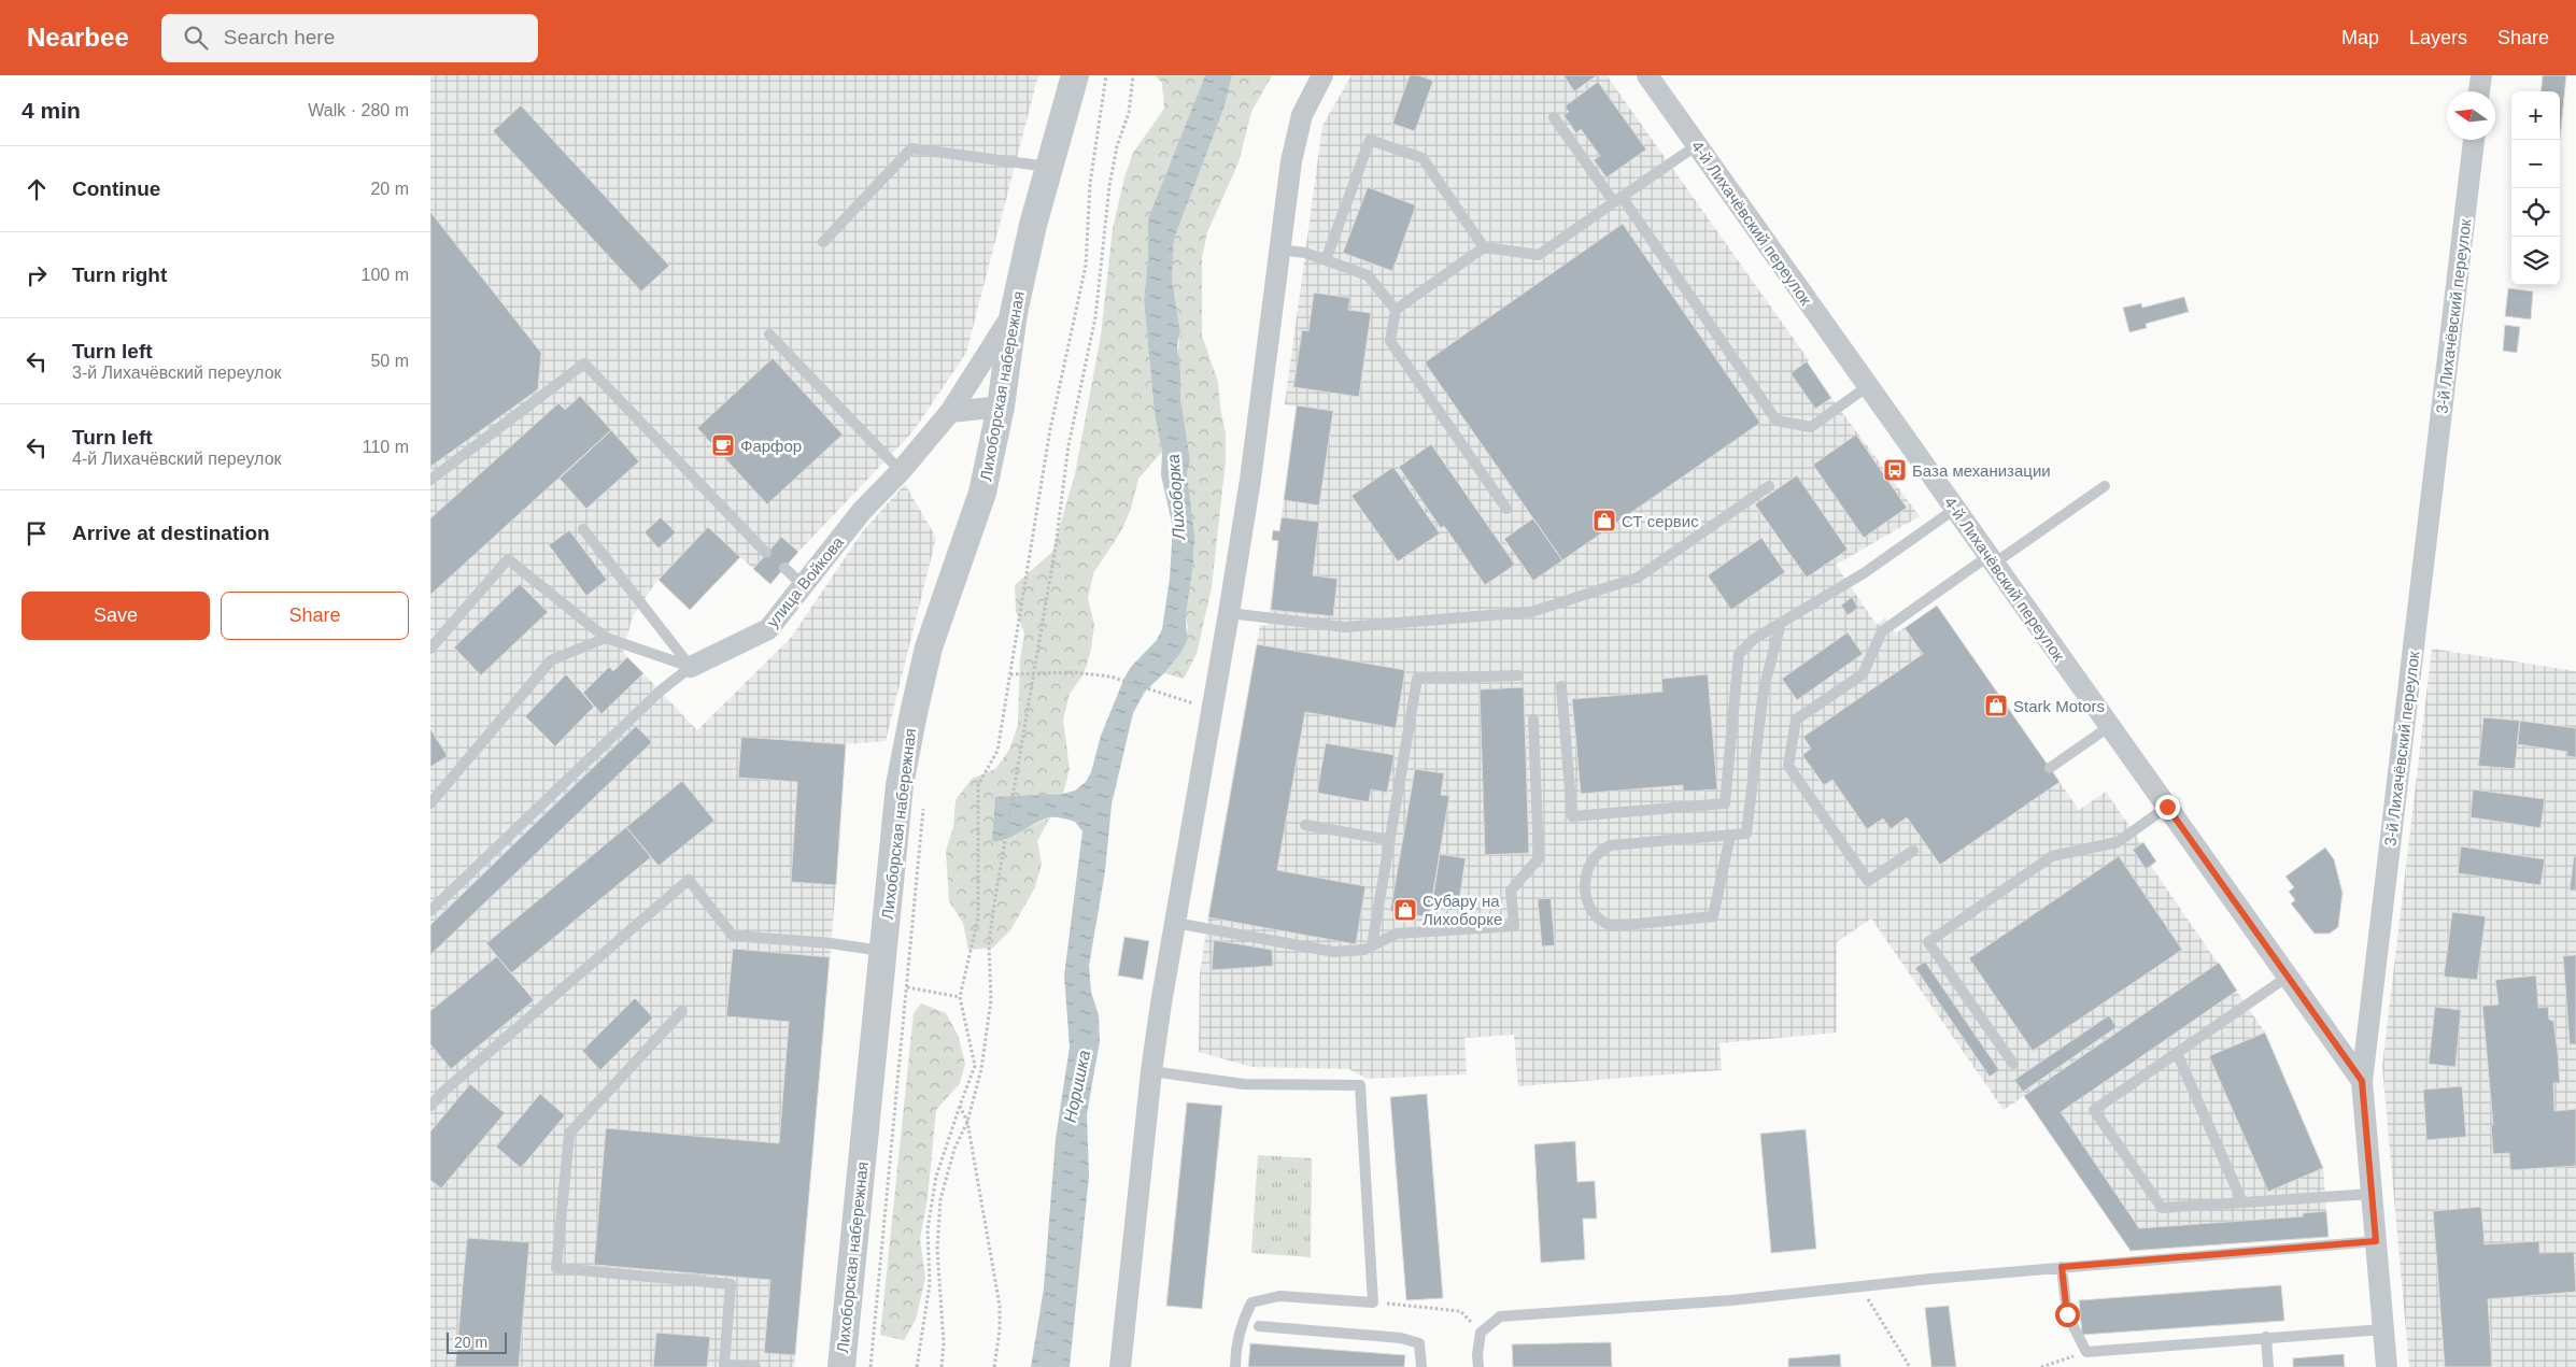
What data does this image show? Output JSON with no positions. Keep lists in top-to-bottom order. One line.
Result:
{"streets":{"street":["4-й Лихачёвский переулок","3-й Лихачёвский переулок","Лихоборская набережная","улица Войкова"]},"crossings":[["4-й Лихачёвский переулок","3-й Лихачёвский переулок"],["Лихоборская набережная","улица Войкова"]],"water":["Лихоборка","Норишка"],"places":{"cafe":["Фарфор"],"bus stop":["База механизации"],"shop":["СТ сервис","Stark Motors","Субару на Лихоборке"]},"scale_bar":"20 m","north":"left","page":{"header":"Nearbee","search":"Search here","nav":["Map","Layers","Share"],"heading":["4 min","Walk · 280 m"],"map_buttons":["+","−"],"list":[["Continue","20 m"],["Turn right","100 m"],["Turn left","3-й Лихачёвский переулок","50 m"],["Turn left","4-й Лихачёвский переулок","110 m"],"Arrive at destination"],"buttons":["Save","Share"],"scale":"20 m"}}
